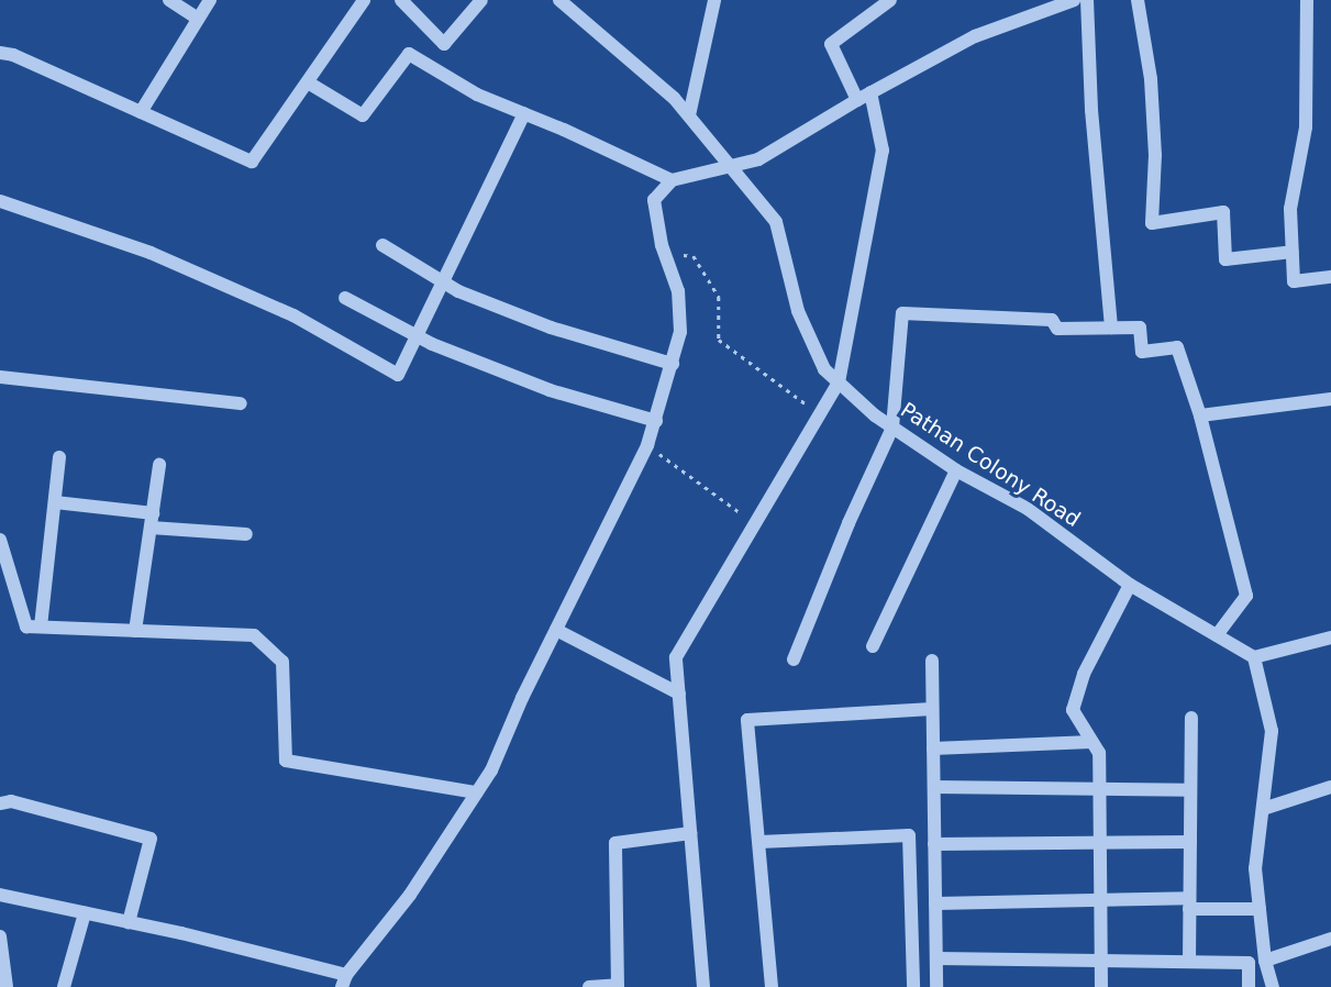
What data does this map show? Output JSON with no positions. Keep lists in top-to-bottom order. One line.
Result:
{"streets":{"street":["Pathan Colony Road"]}}
